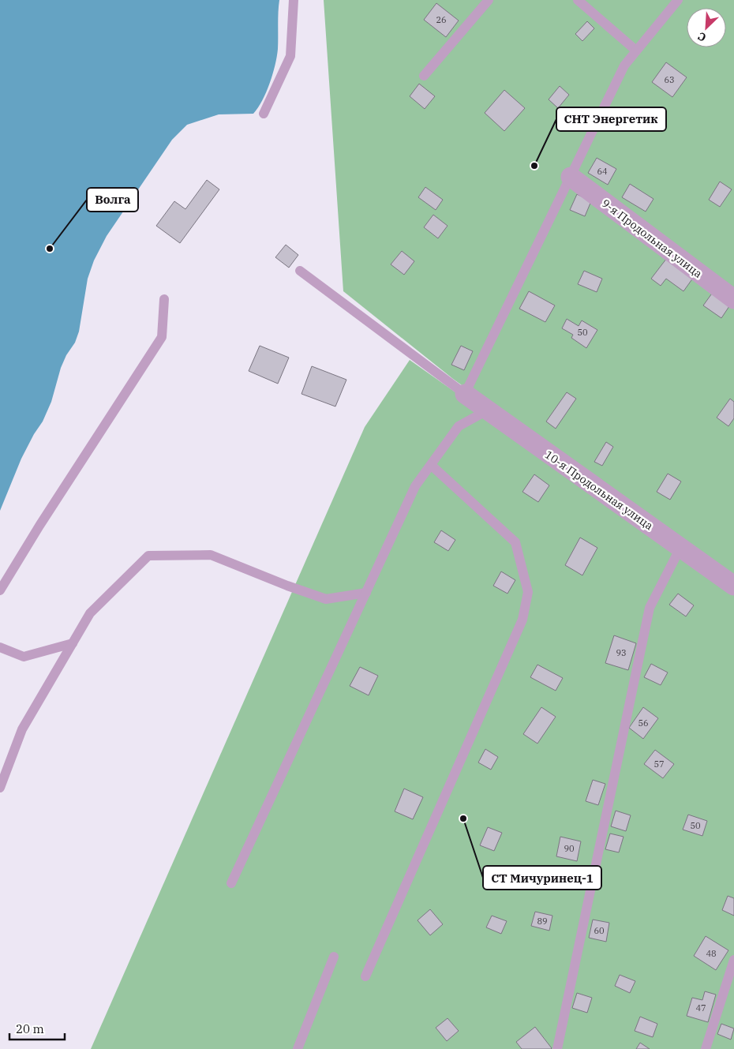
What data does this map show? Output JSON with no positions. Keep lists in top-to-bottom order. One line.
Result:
{"streets":{"street":["9-я Продольная улица","10-я Продольная улица"]},"places":["СНТ Энергетик","Волга","СТ Мичуринец-1"],"house_numbers":["26","63","64","50","93","56","57","50","90","89","60","48","47"],"scale_bar":"20 m","north":"bottom left"}
